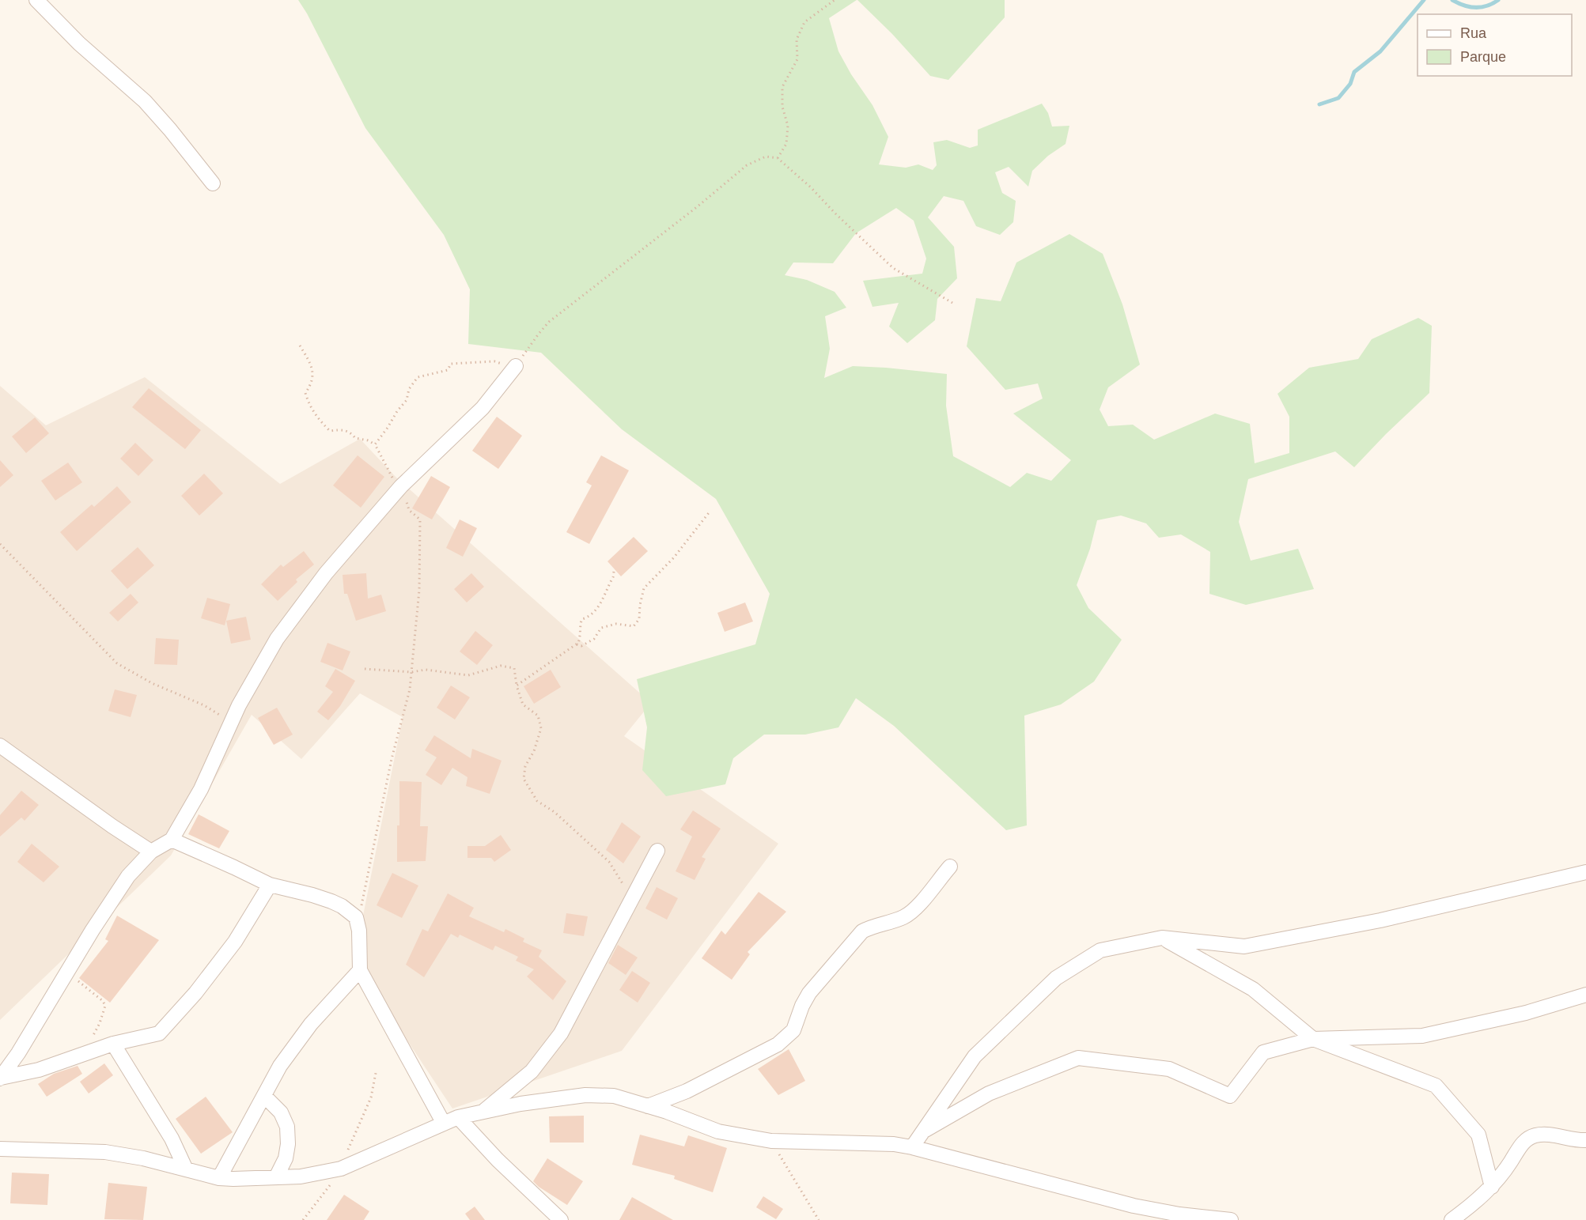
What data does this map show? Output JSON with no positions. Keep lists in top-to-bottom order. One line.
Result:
{"legend":["Rua","Parque"]}
